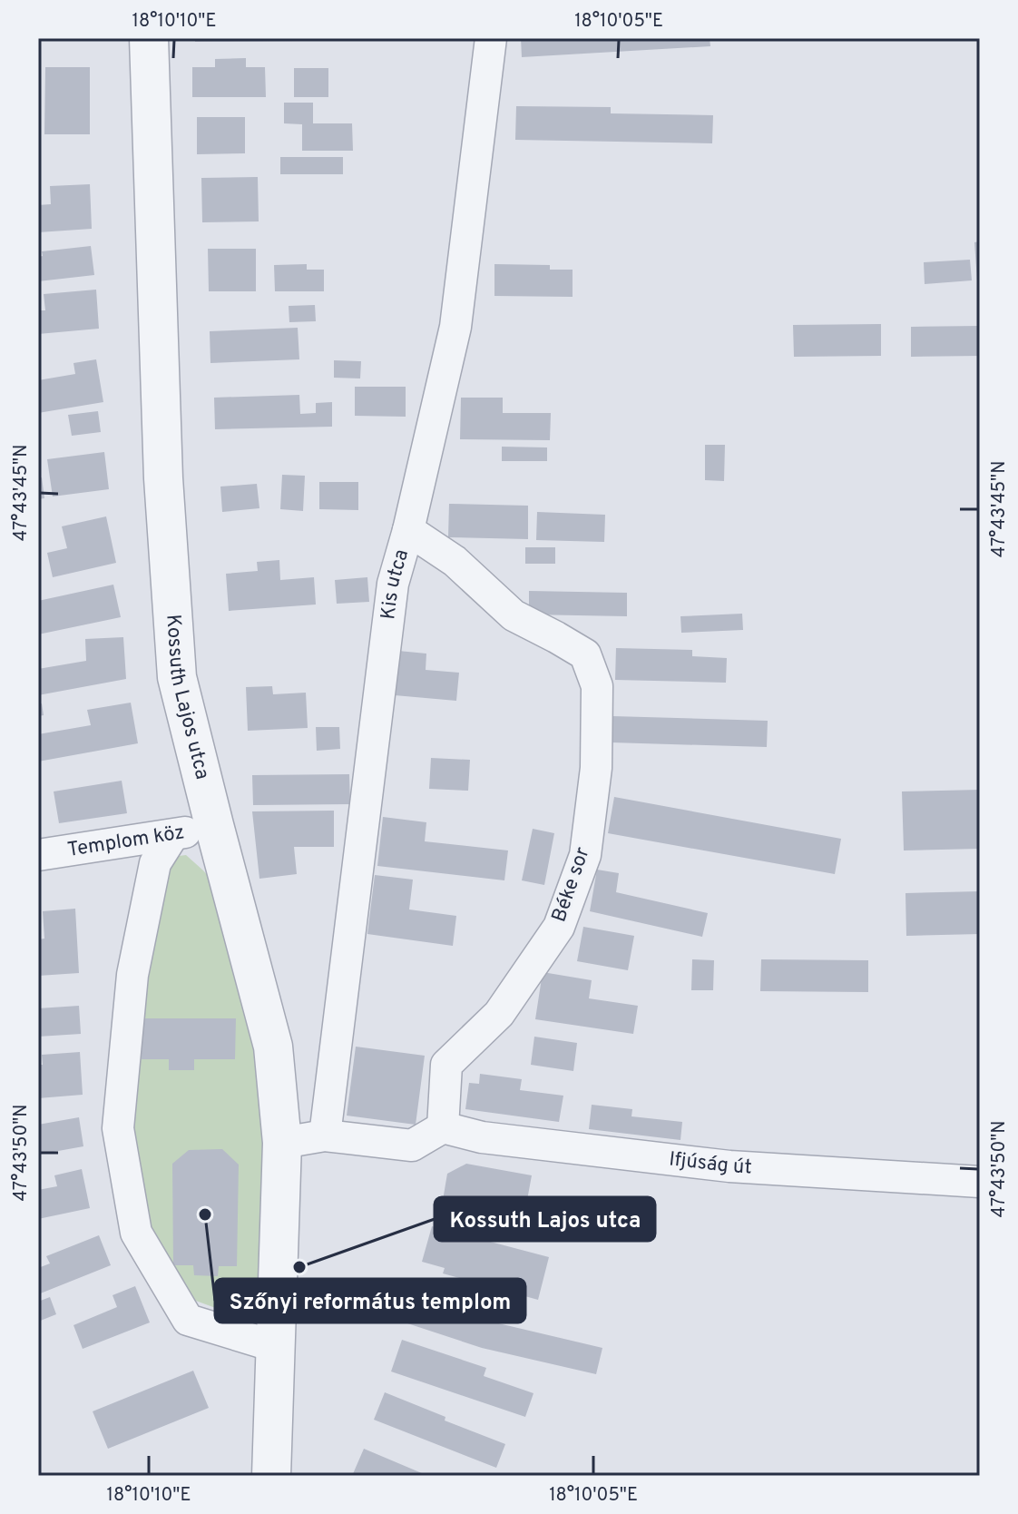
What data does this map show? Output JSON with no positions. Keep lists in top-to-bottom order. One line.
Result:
{"streets":{"street":["Kis utca","Kossuth Lajos utca","Templom köz","Béke sor","Ifjúság út"]},"crossings":[["Kis utca","Béke sor"],["Kossuth Lajos utca","Templom köz"],["Béke sor","Ifjúság út"]],"places":["Szőnyi református templom","Kossuth Lajos utca"],"coordinates":["18°10'10\"E","18°10'05\"E","47°43'45\"N","47°43'50\"N"]}
